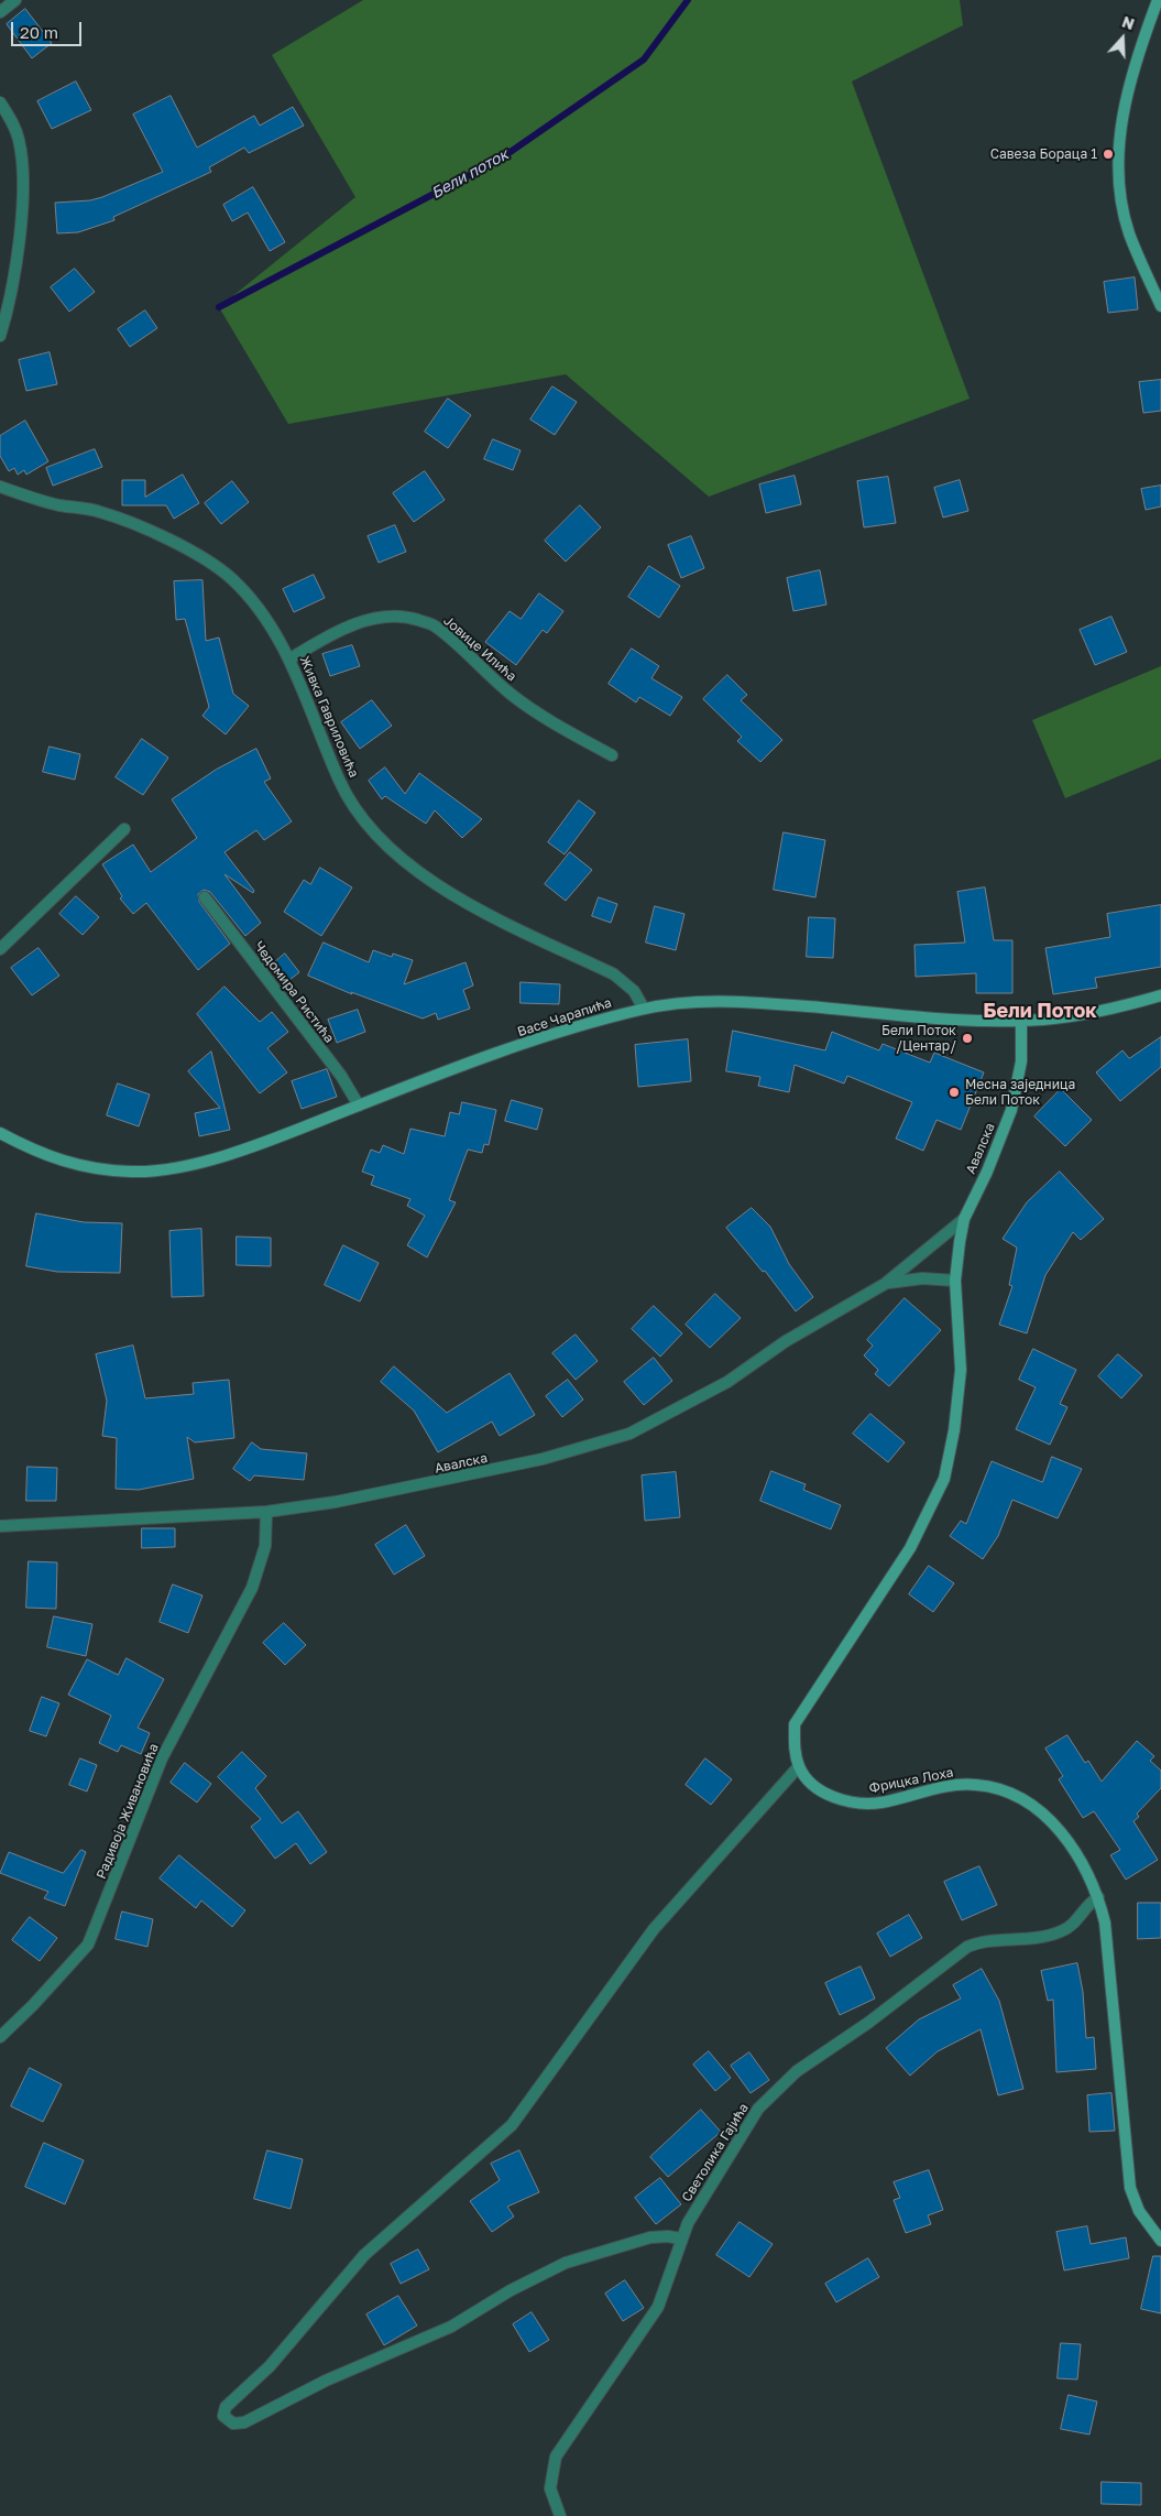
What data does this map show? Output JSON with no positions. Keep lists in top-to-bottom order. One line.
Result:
{"streets":{"street":["Јовице Илића","Живка Гавриловића","Чедомира Ристића","Васе Чарапића","Авалска","Фрицка Лоха","Радивоја Живановића","Светолика Гајића"]},"crossings":[["Јовице Илића","Живка Гавриловића"],["Живка Гавриловића","Васе Чарапића"],["Чедомира Ристића","Васе Чарапића"],["Васе Чарапића","Авалска"],["Авалска","Фрицка Лоха"],["Авалска","Радивоја Живановића"],["Фрицка Лоха","Светолика Гајића"]],"districts":["Бели Поток"],"water":["Бели поток"],"places":["Савеза Бораца 1","Бели Поток /Центар/","Месна заједница Бели Поток"],"scale_bar":"20 m","north":"top"}
